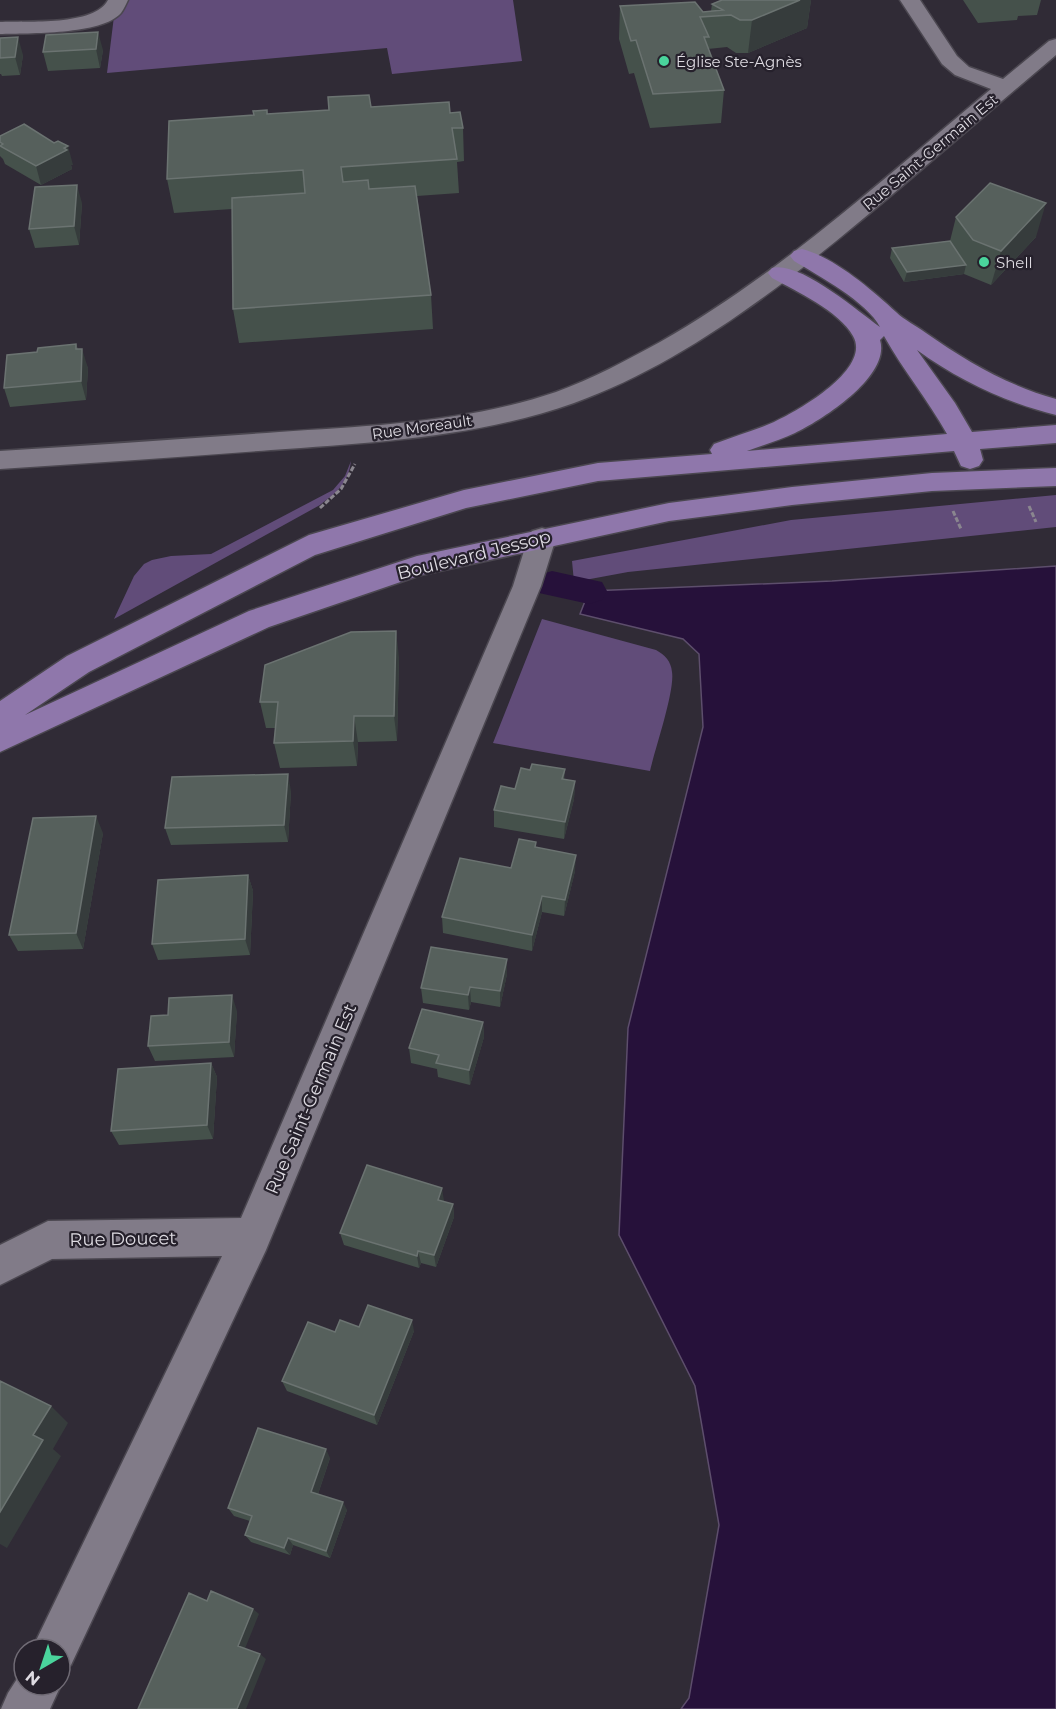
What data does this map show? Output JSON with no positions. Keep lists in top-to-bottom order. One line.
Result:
{"streets":{"main road":["Boulevard Jessop"],"street":["Rue Saint-Germain Est","Rue Moreault","Rue Doucet"]},"crossings":[["Rue Saint-Germain Est","Rue Moreault"],["Rue Saint-Germain Est","Boulevard Jessop"],["Rue Saint-Germain Est","Rue Doucet"]],"places":["Église Ste-Agnès","Shell"],"north":"bottom left"}
